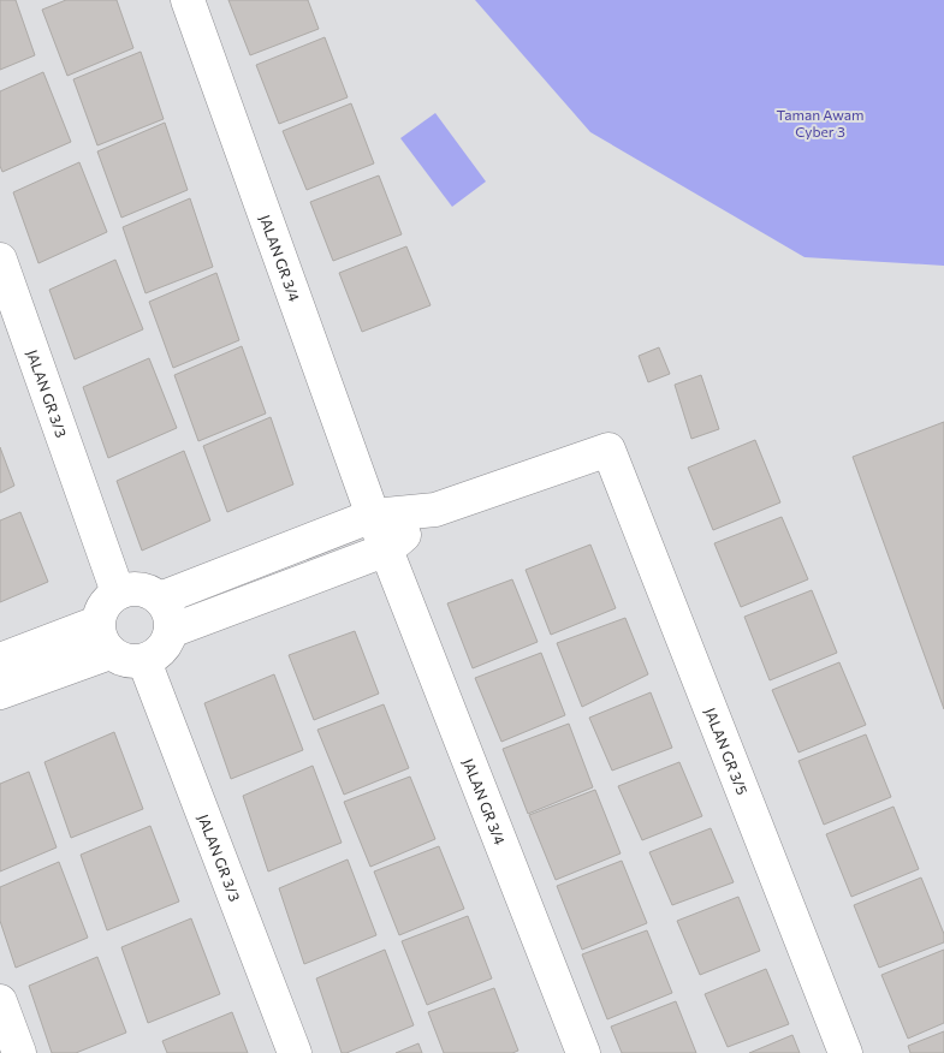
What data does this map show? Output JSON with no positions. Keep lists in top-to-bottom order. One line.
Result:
{"streets":{"street":["JALAN GR 3/4","JALAN GR 3/3","JALAN GR 3/5"]},"parks":["Taman Awam Cyber 3"]}
